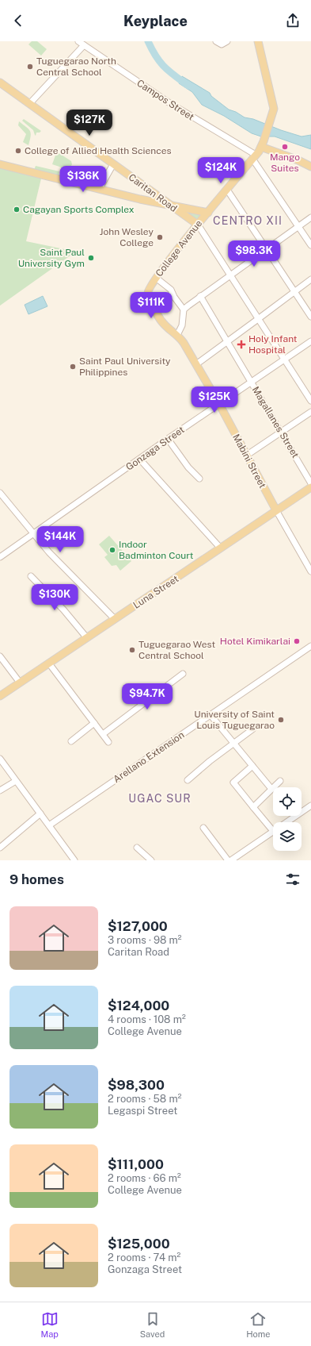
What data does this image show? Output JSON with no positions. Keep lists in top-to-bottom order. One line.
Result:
{"streets":{"main road":["Caritan Road","College Avenue","Mabini Street","Luna Street"],"street":["Campos Street","Magallanes Street","Gonzaga Street","Arellano Extension"]},"crossings":[["Campos Street","College Avenue"],["Caritan Road","College Avenue"],["College Avenue","Mabini Street"],["Magallanes Street","Gonzaga Street"],["Gonzaga Street","Mabini Street"],["Mabini Street","Luna Street"]],"districts":["CENTRO XII","UGAC SUR"],"places":{"other":["Tuguegarao North Central School","Mango Suites","College of Allied Health Sciences","Cagayan Sports Complex","John Wesley College","Saint Paul University Gym","Saint Paul University Philippines","Indoor Badminton Court","Hotel Kimikarlai","Tuguegarao West Central School","University of Saint Louis Tuguegarao"],"health":["Holy Infant Hospital"]},"page":{"header":"Keyplace","price":["$127K","$124K","$136K","$98.3K","$111K","$125K","$144K","$130K","$94.7K"],"heading":"9 homes","list":[{"name":"$127,000","note":"3 rooms · 98 m² · Caritan Road"},{"name":"$124,000","note":"4 rooms · 108 m² · College Avenue"},{"name":"$98,300","note":"2 rooms · 58 m² · Legaspi Street"},{"name":"$111,000","note":"2 rooms · 66 m² · College Avenue"},{"name":"$125,000","note":"2 rooms · 74 m² · Gonzaga Street"}],"tabs":["Map","Saved","Home"]}}
